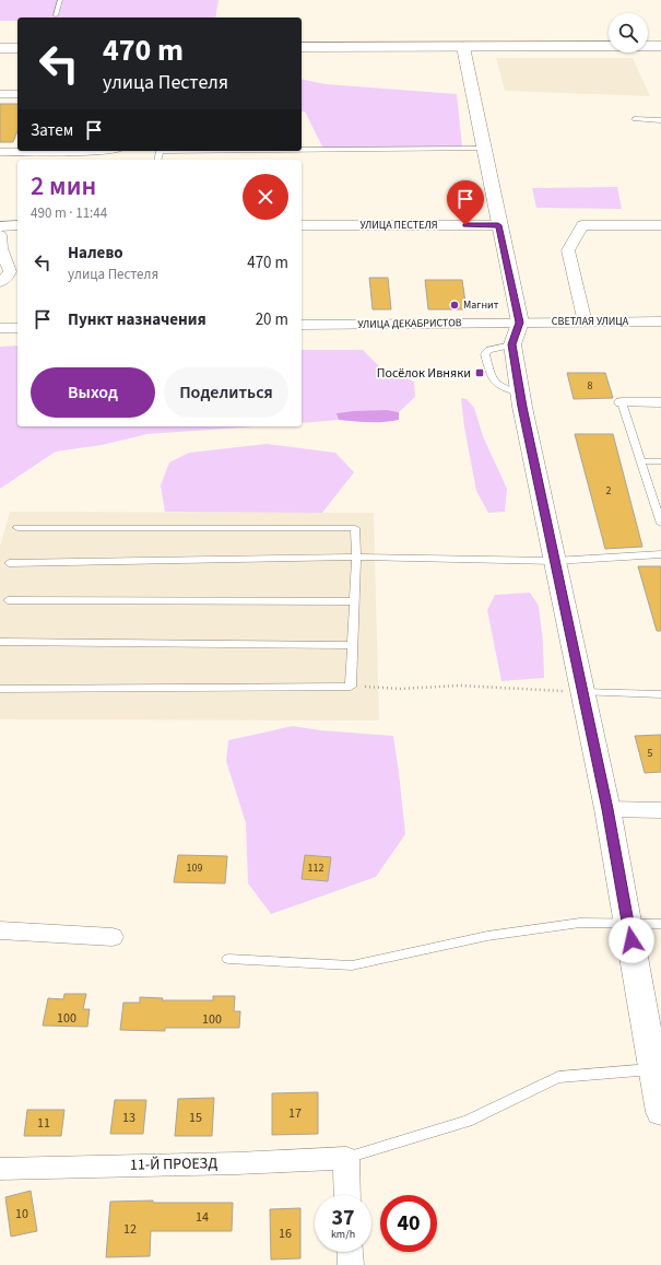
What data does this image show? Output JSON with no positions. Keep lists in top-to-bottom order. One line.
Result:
{"streets":{"street":["УЛИЦА ПЕСТЕЛЯ","СВЕТЛАЯ УЛИЦА","УЛИЦА ДЕКАБРИСТОВ","11-Й ПРОЕЗД"]},"crossings":[["СВЕТЛАЯ УЛИЦА","УЛИЦА ДЕКАБРИСТОВ"]],"places":{"other":["Магнит"],"transit":["Посёлок Ивняки"]},"house_numbers":["8","2","5","109","112","100","100","17","13","15","11","10","14","12","16"],"page":{"turn":["470 m","улица Пестеля"],"then":"Затем","heading":["2 мин","490 m · 11:44"],"list":[{"name":"Налево","note":"улица Пестеля","value":"470 m"},{"name":"Пункт назначения","value":"20 m"}],"buttons":["Выход","Поделиться"],"speed":"37 km/h","limit":"40"}}
